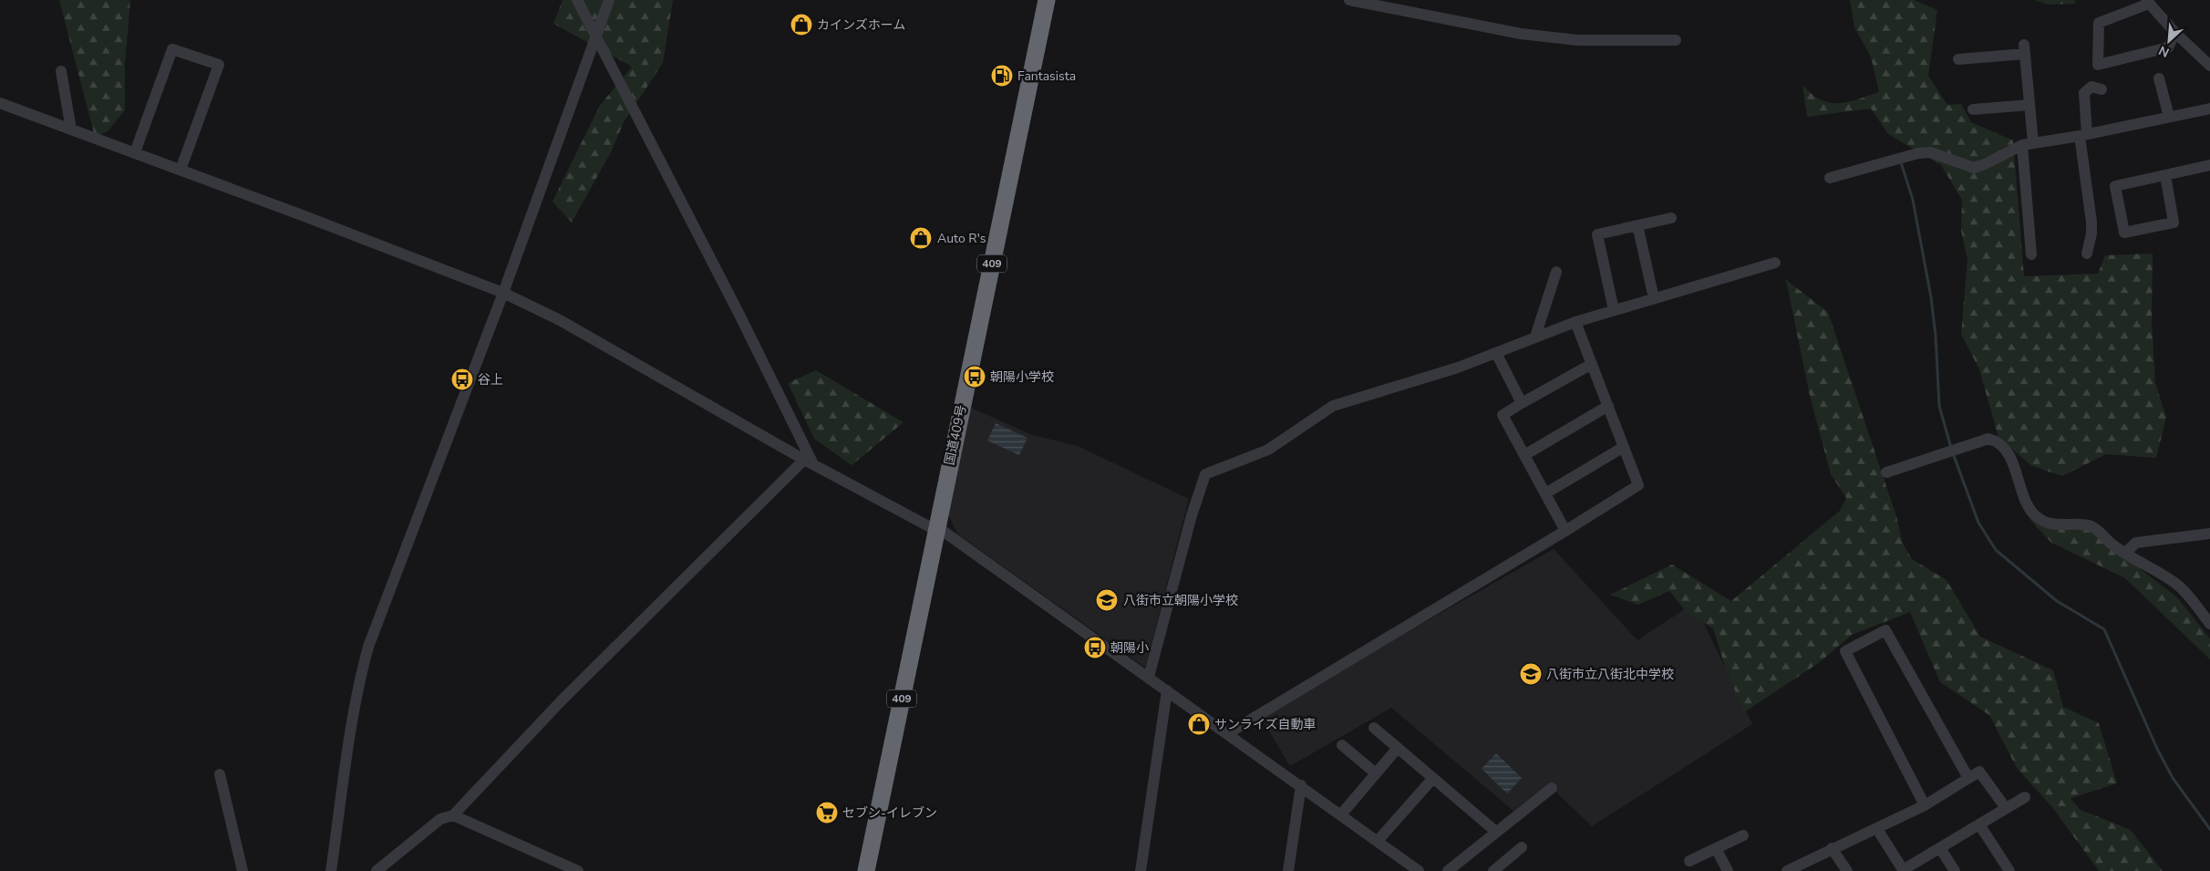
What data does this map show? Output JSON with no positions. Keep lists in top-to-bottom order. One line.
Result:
{"streets":{"highway":["409","国道409号"]},"places":{"shop":["カインズホーム","Auto R's","サンライズ自動車"],"fuel station":["Fantasista"],"bus stop":["朝陽小学校","谷上","朝陽小"],"school or university":["八街市立朝陽小学校","八街市立八街北中学校"],"supermarket":["セブン-イレブン"]},"north":"bottom left"}
